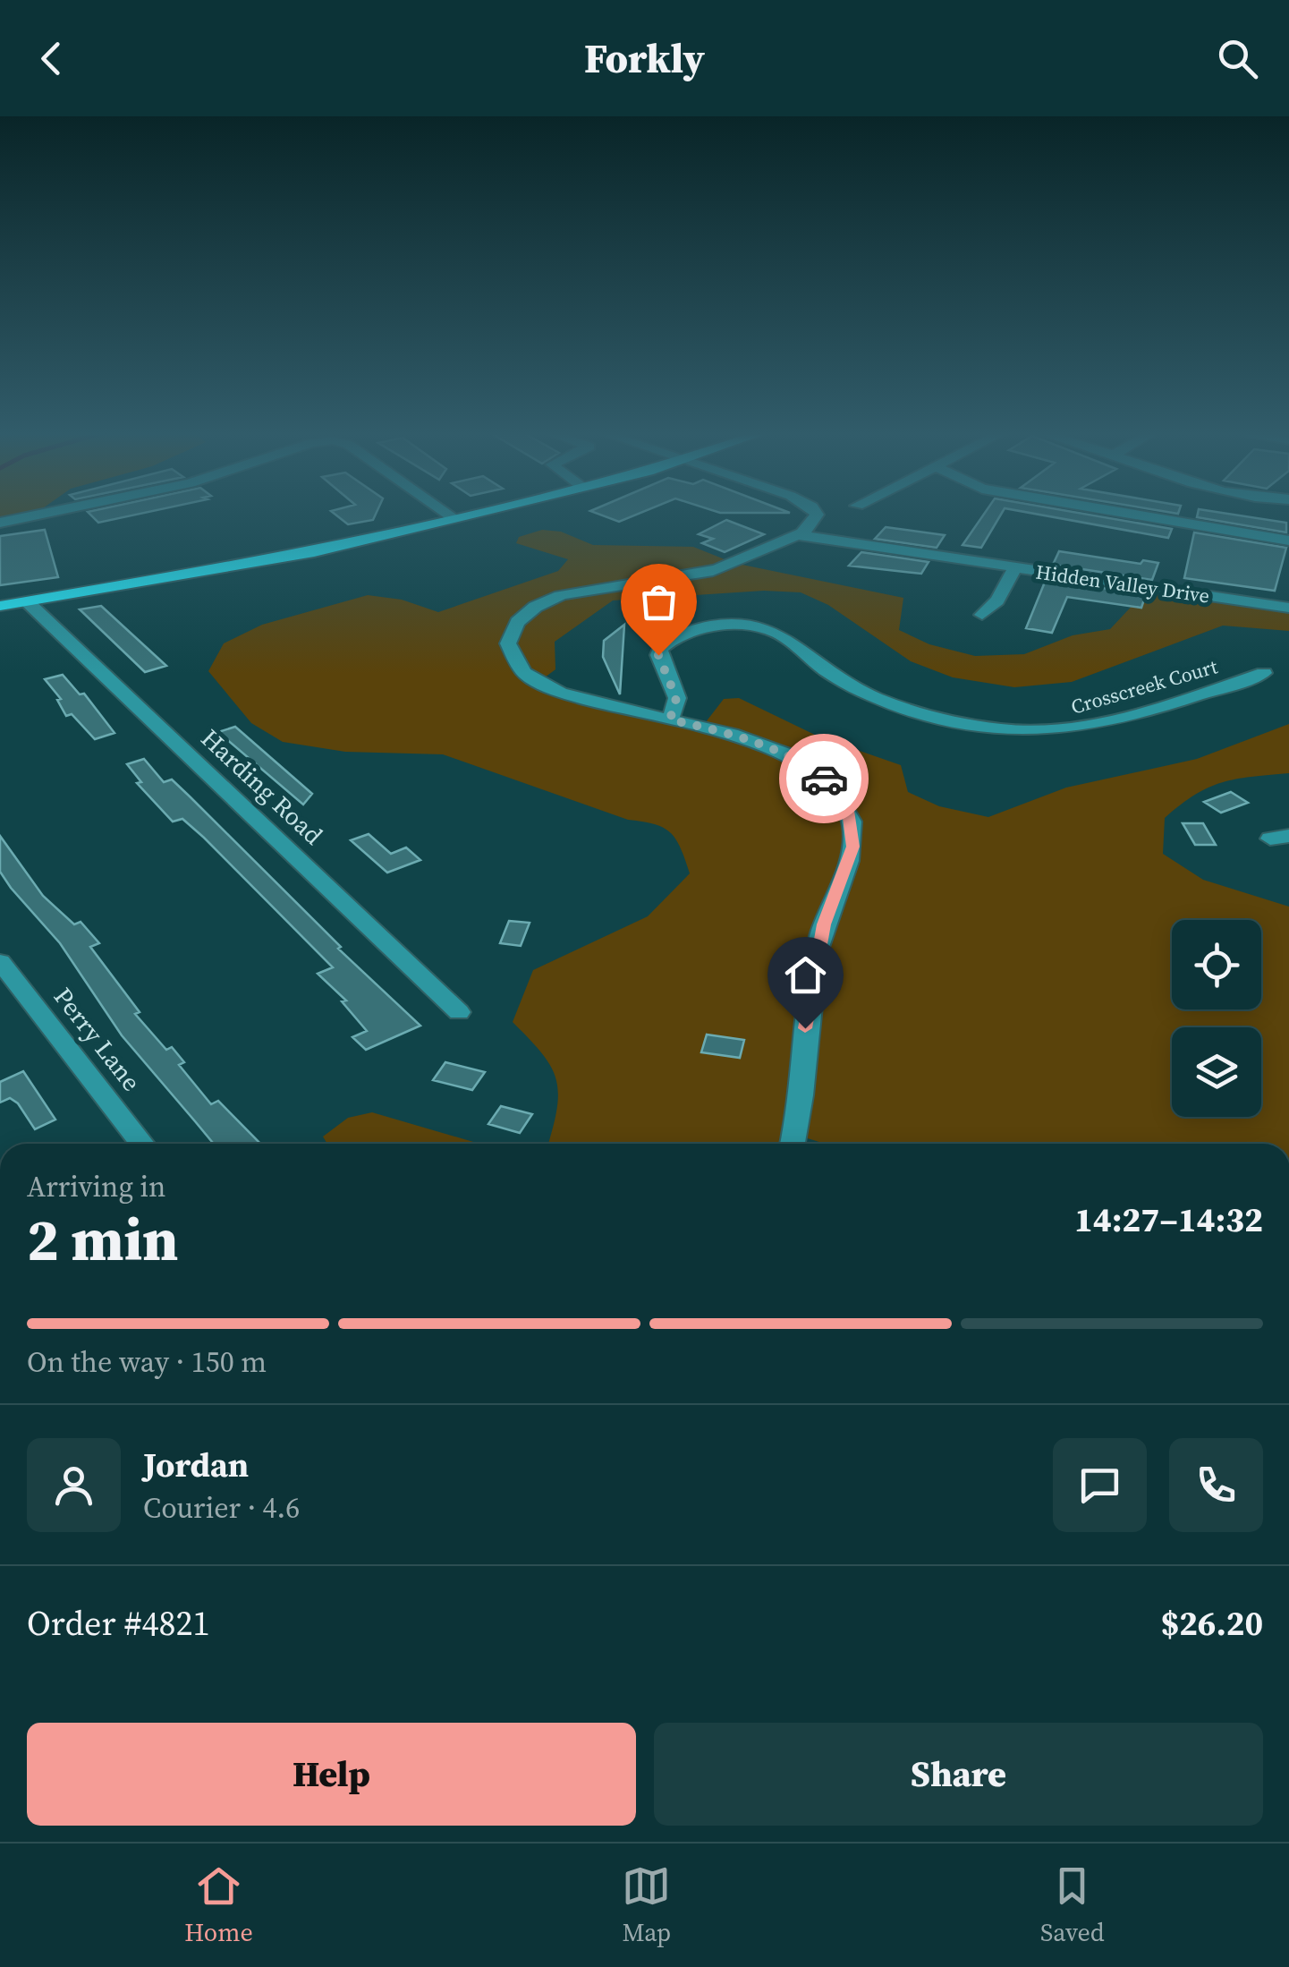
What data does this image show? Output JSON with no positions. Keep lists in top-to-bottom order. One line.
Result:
{"streets":{"street":["Hidden Valley Drive","Crosscreek Court","Harding Road","Perry Lane"]},"page":{"header":"Forkly","heading":["2 min","Arriving in","14:27–14:32"],"panel":["Jordan","Courier · 4.6","Order #4821","$26.20"],"bar":"On the way · 150 m","buttons":["Help","Share"],"tabs":["Home","Map","Saved"]}}
